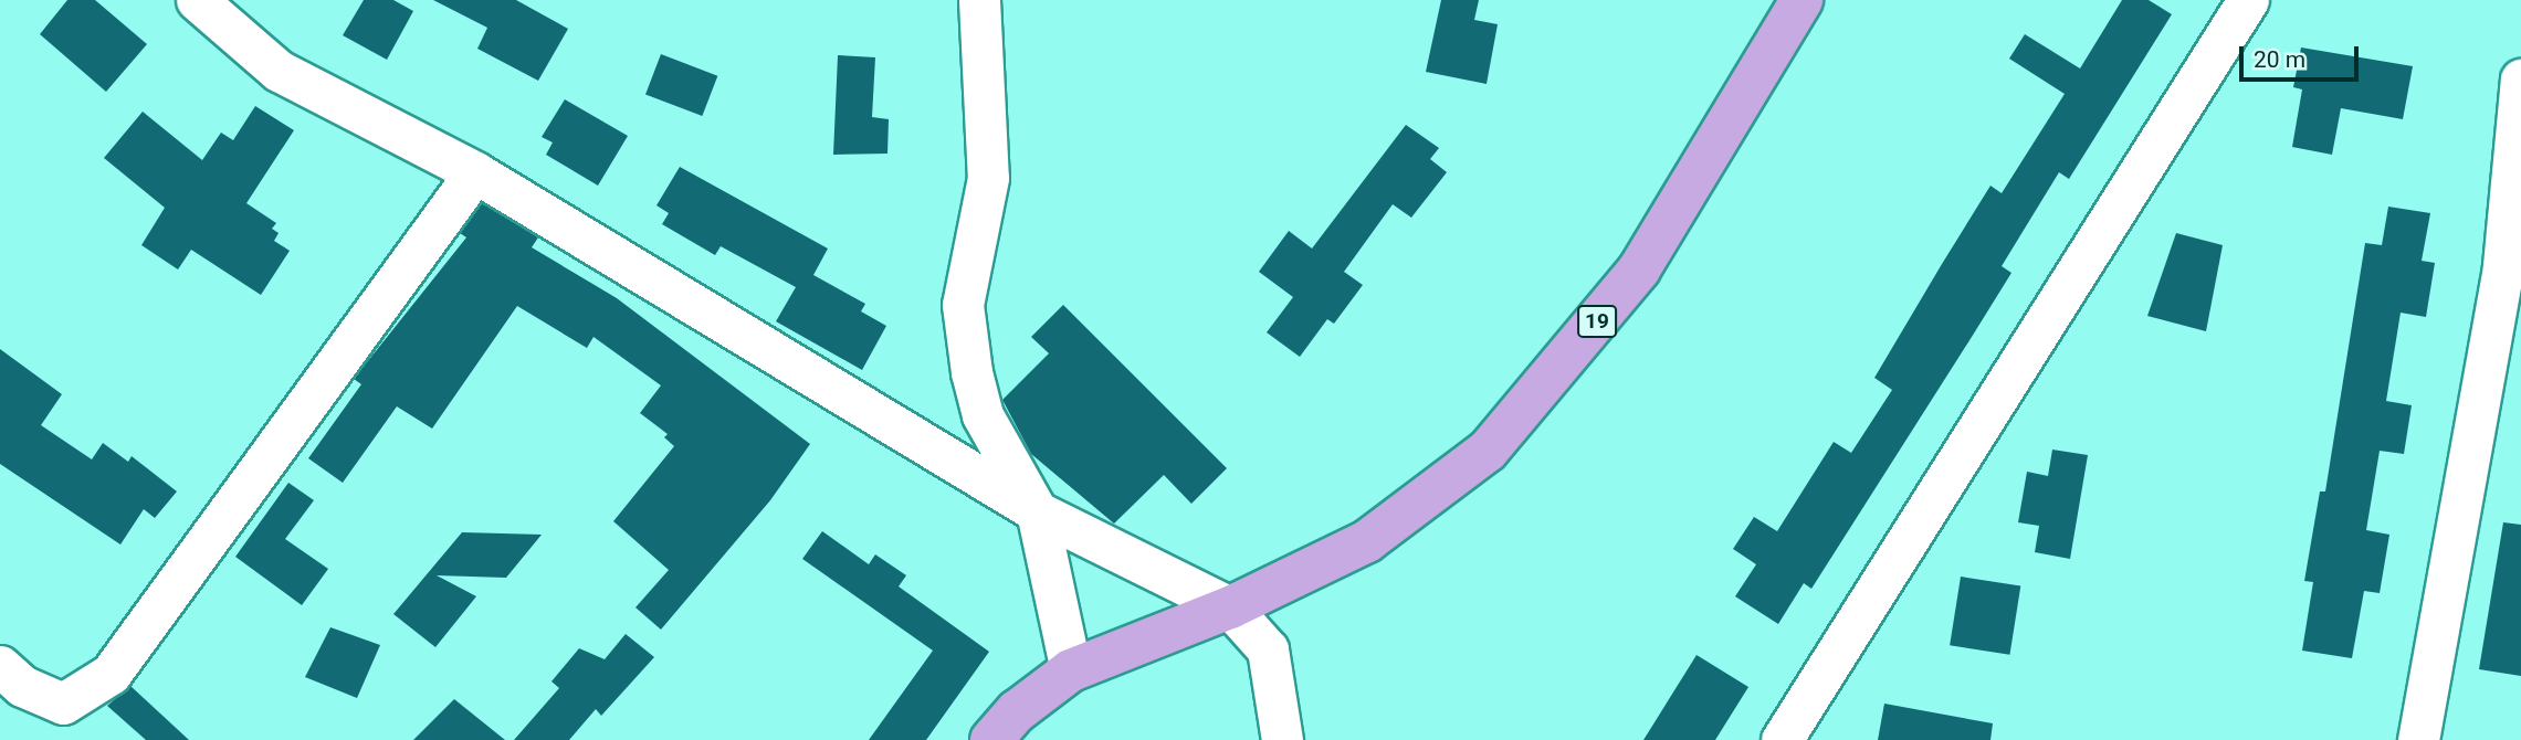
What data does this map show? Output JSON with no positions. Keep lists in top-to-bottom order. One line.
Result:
{"streets":{"main road":["19"]},"scale_bar":"20 m"}
